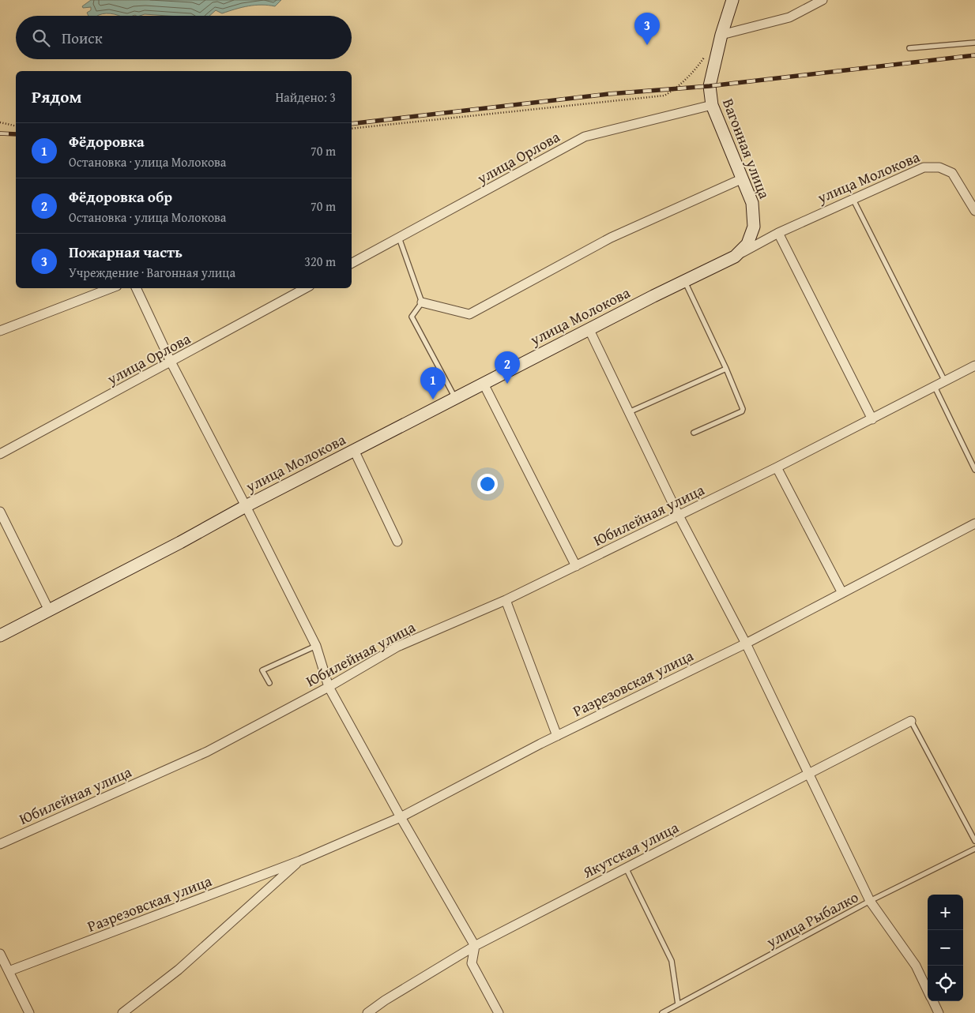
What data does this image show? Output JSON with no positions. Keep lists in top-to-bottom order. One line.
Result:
{"streets":{"street":["Вагонная улица","улица Орлова","улица Молокова","Юбилейная улица","Разрезовская улица","Якутская улица"],"lane":["улица Рыбалко"]},"crossings":[["Вагонная улица","улица Орлова"],["Вагонная улица","улица Молокова"]],"page":{"pins":["3","2","1"],"search":"Поиск","heading":["Рядом","Найдено: 3"],"list":[{"mark":"1","name":"Фёдоровка","note":"Остановка · улица Молокова","value":"70 m"},{"mark":"2","name":"Фёдоровка обр","note":"Остановка · улица Молокова","value":"70 m"},{"mark":"3","name":"Пожарная часть","note":"Учреждение · Вагонная улица","value":"320 m"}],"map_buttons":["+","−"]}}
